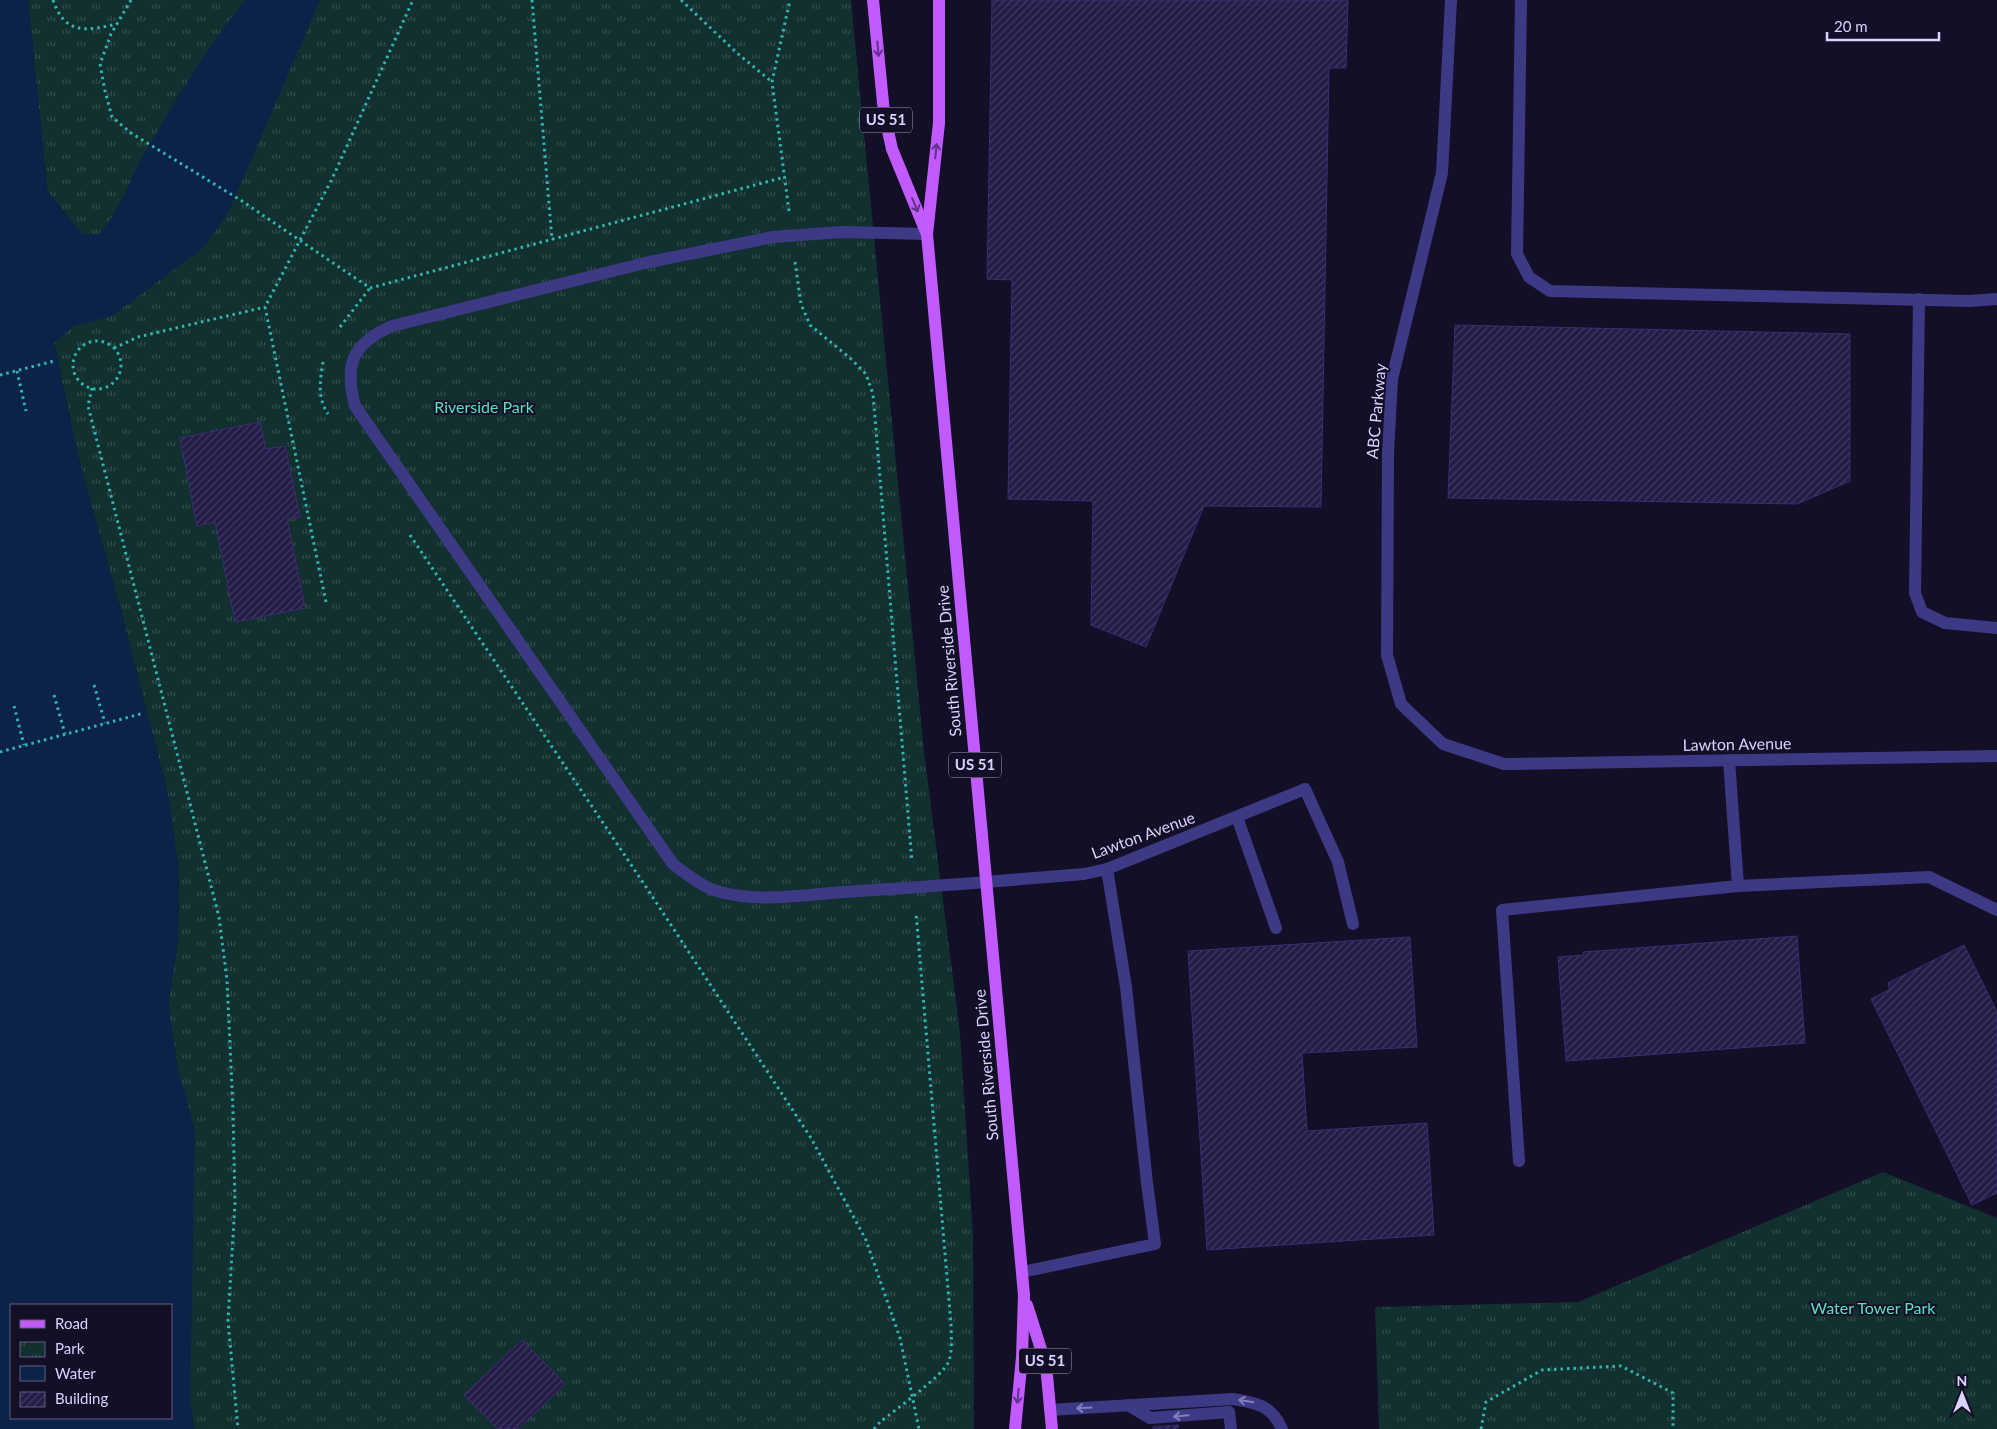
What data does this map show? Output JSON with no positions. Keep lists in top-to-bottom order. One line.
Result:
{"streets":{"main road":["US 51","South Riverside Drive"],"street":["ABC Parkway","Lawton Avenue"]},"crossings":[["ABC Parkway","Lawton Avenue"],["South Riverside Drive","Lawton Avenue"]],"parks":["Riverside Park","Water Tower Park"],"legend":["Road","Park","Water","Building"],"scale_bar":"20 m","north":"top"}
